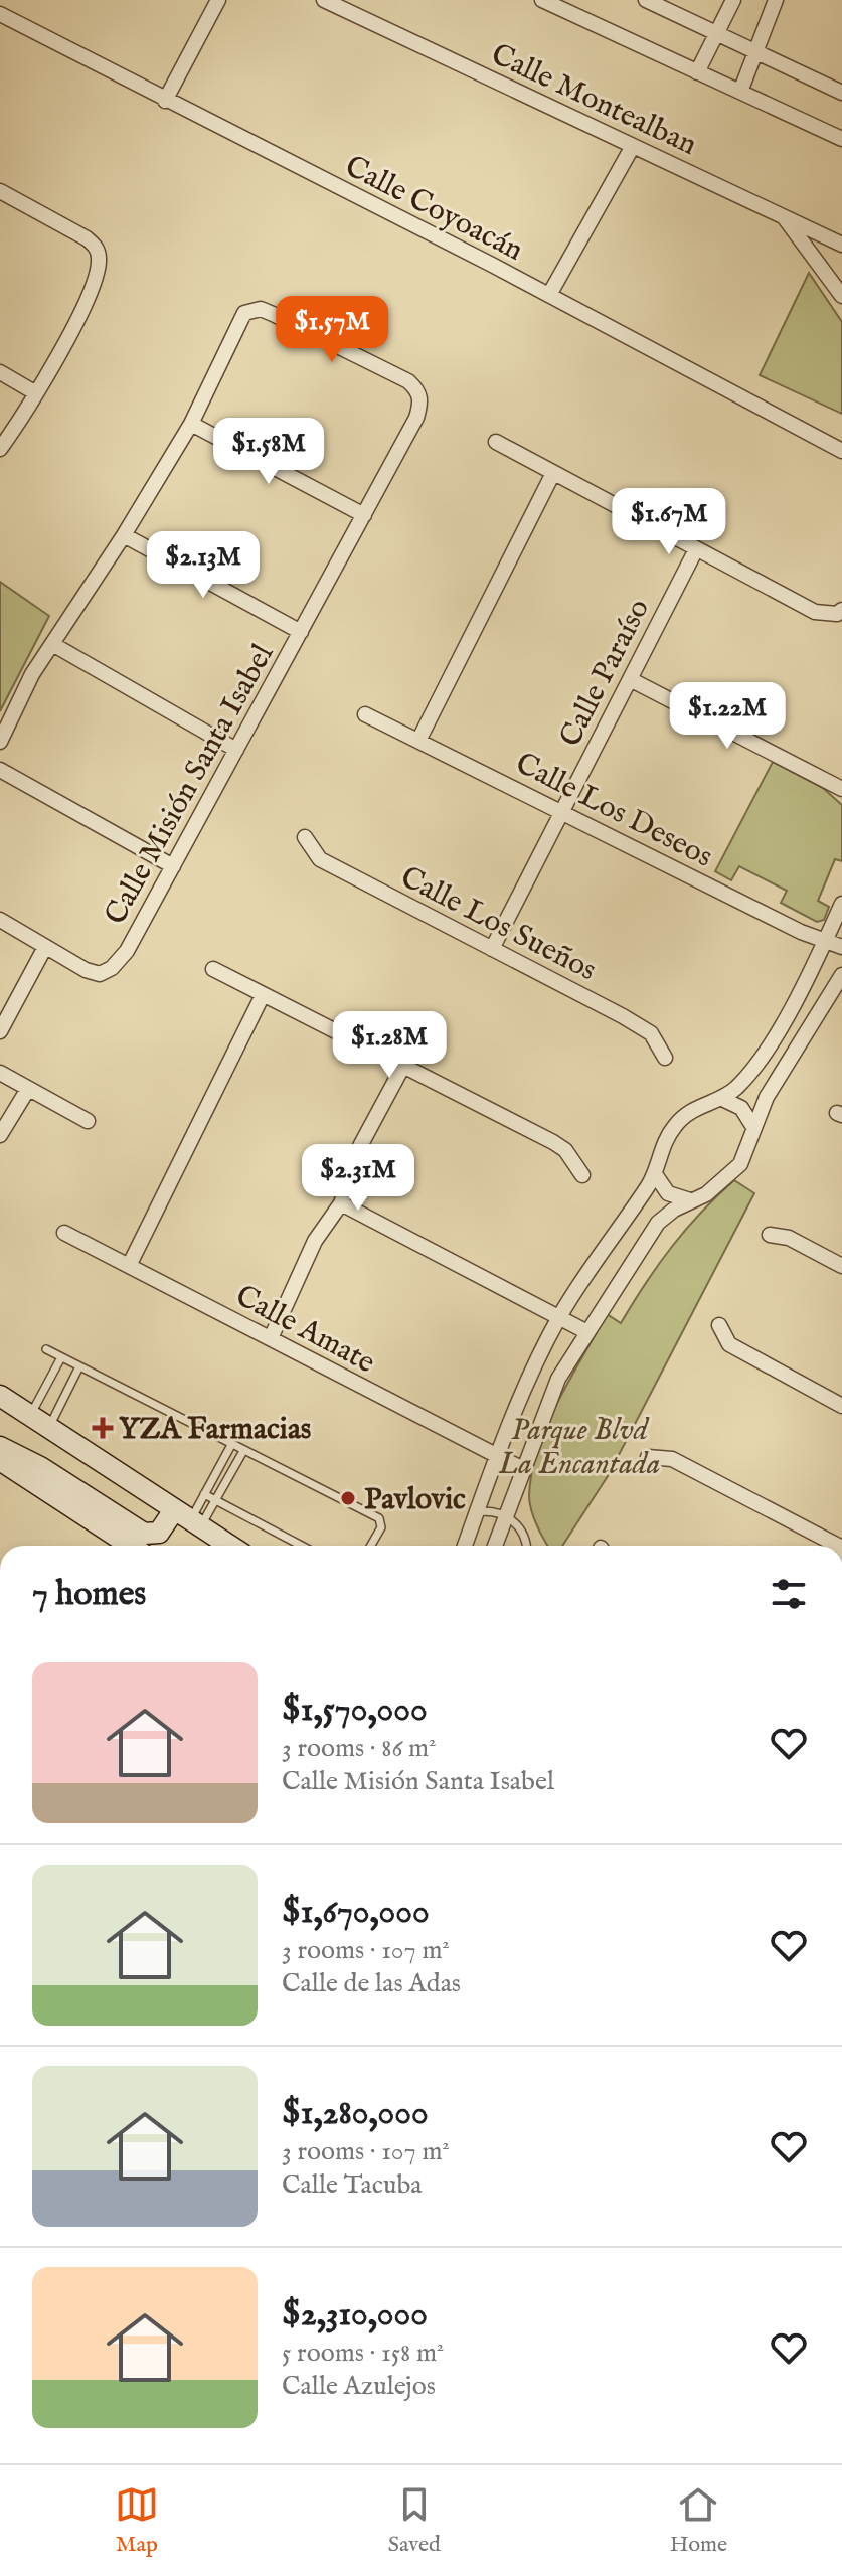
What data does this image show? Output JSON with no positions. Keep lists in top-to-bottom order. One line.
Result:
{"streets":{"street":["Calle Montealban","Calle Coyoacán","Calle Paraíso","Calle Misión Santa Isabel","Calle Los Deseos","Calle Los Sueños","Calle Amate"]},"crossings":[["Calle Paraíso","Calle Los Deseos"],["Calle Paraíso","Calle Los Sueños"]],"parks":["Parque Blvd La Encantada"],"places":{"health":["YZA Farmacias"],"other":["Pavlovic"]},"page":{"price":["$1.57M","$1.58M","$1.67M","$2.13M","$1.22M","$1.28M","$2.31M"],"heading":"7 homes","list":[{"name":"$1,570,000","note":"3 rooms · 86 m² · Calle Misión Santa Isabel"},{"name":"$1,670,000","note":"3 rooms · 107 m² · Calle de las Adas"},{"name":"$1,280,000","note":"3 rooms · 107 m² · Calle Tacuba"},{"name":"$2,310,000","note":"5 rooms · 158 m² · Calle Azulejos"}],"tabs":["Map","Saved","Home"]}}
